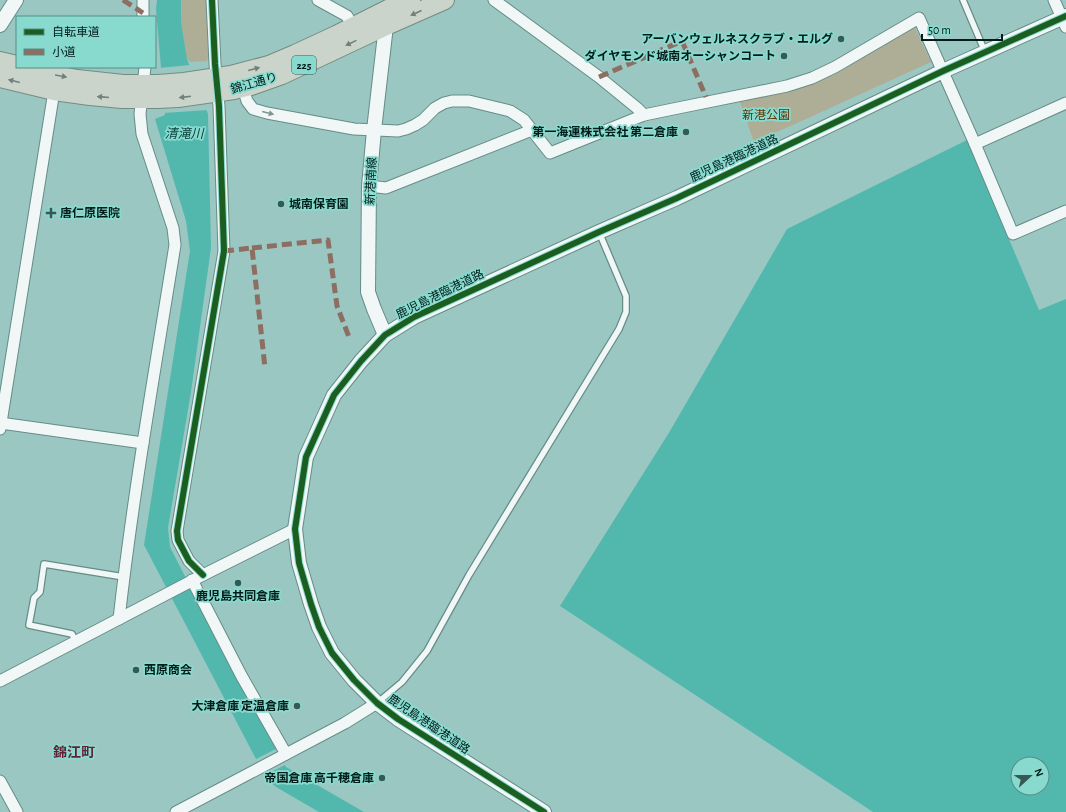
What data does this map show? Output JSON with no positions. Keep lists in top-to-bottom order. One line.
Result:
{"streets":{"highway":["225","錦江通り"],"street":["鹿児島港臨港道路","新港南線"]},"crossings":[["錦江通り","新港南線"],["鹿児島港臨港道路","新港南線"]],"districts":["錦江町"],"water":["清滝川"],"parks":["新港公園"],"places":{"other":["アーバンウェルネスクラブ・エルグ","ダイヤモンド城南オーシャンコート","第一海運株式会社 第二倉庫","城南保育園","鹿児島共同倉庫","西原商会","大津倉庫 定温倉庫","帝国倉庫 高千穂倉庫"],"health":["唐仁原医院"]},"legend":["自転車道","小道"],"scale_bar":"50 m","north":"right"}
